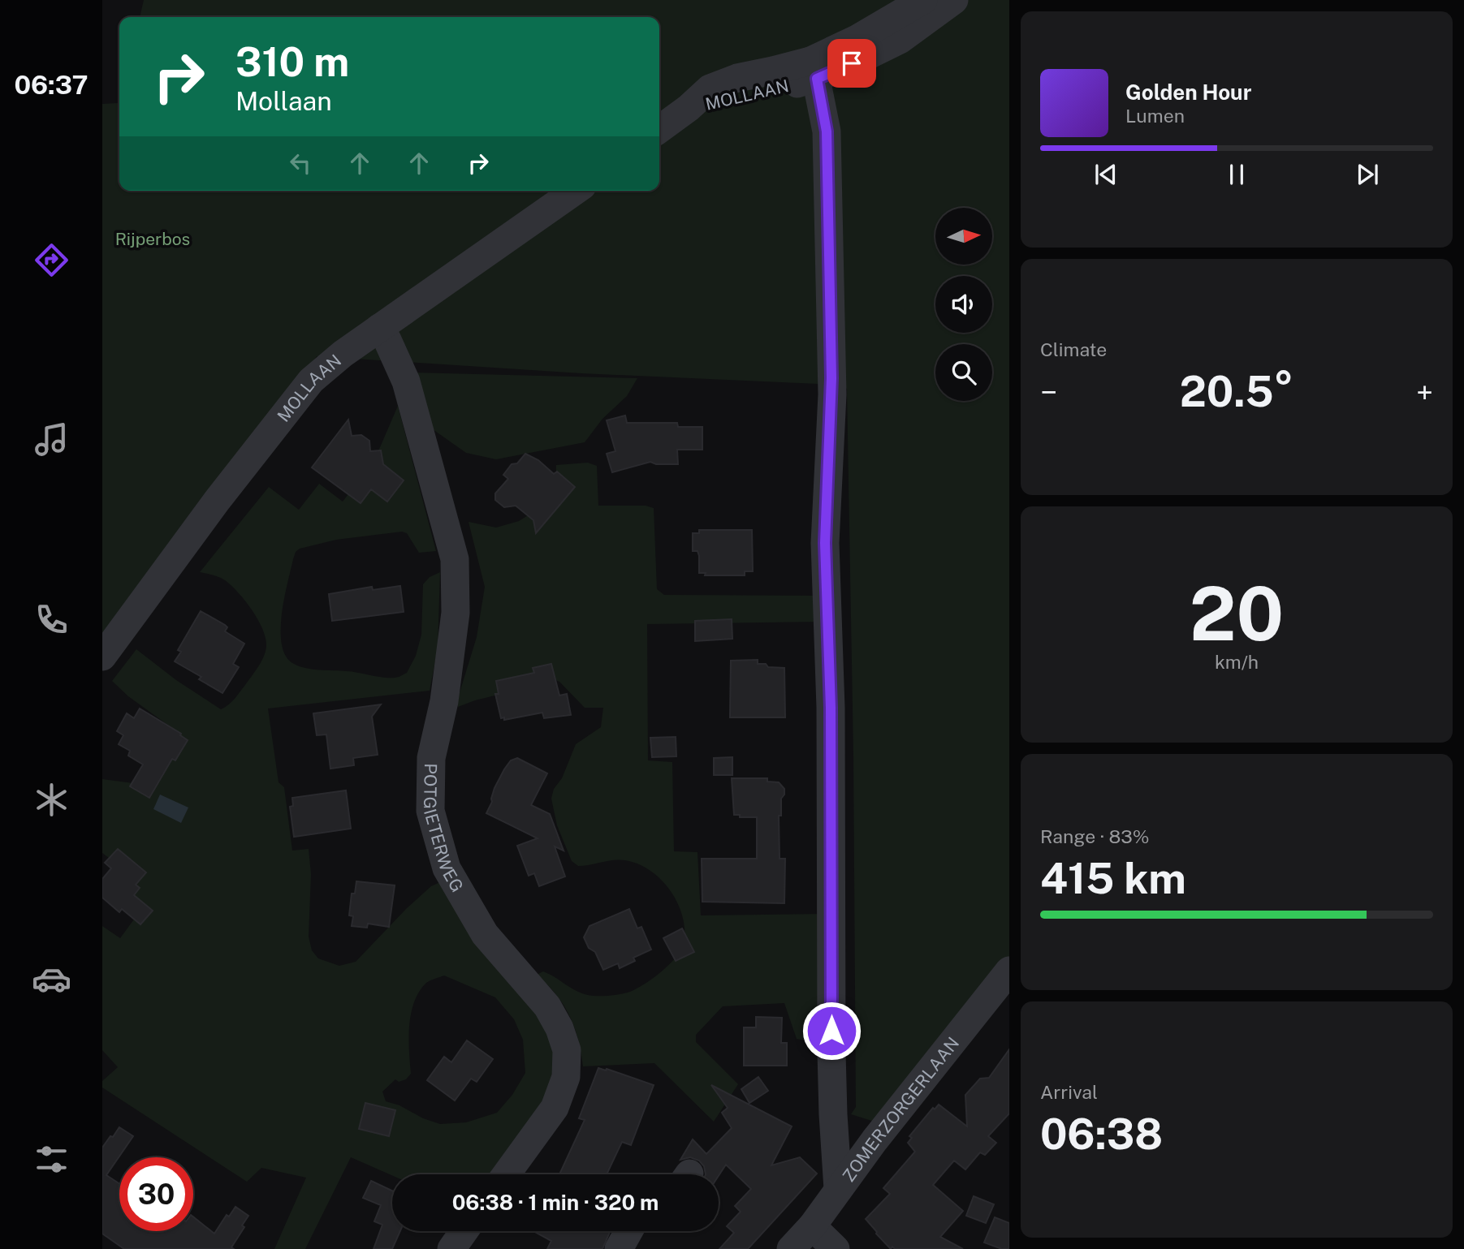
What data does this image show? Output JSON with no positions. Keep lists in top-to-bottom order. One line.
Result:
{"streets":{"street":["MOLLAAN","POTGIETERWEG","ZOMERZORGERLAAN"]},"crossings":[["MOLLAAN","POTGIETERWEG"]],"parks":["Rijperbos"],"north":"right","page":{"tabs":"06:37","turn":["310 m","Mollaan"],"song":["Golden Hour","Lumen"],"tile":["Climate",["20","km/h"],["Range · 83%","415 km"],["Arrival","06:38"]],"heat":["−","20.5°","+"],"limit":"30","trip":"06:38 · 1 min · 320 m"}}
